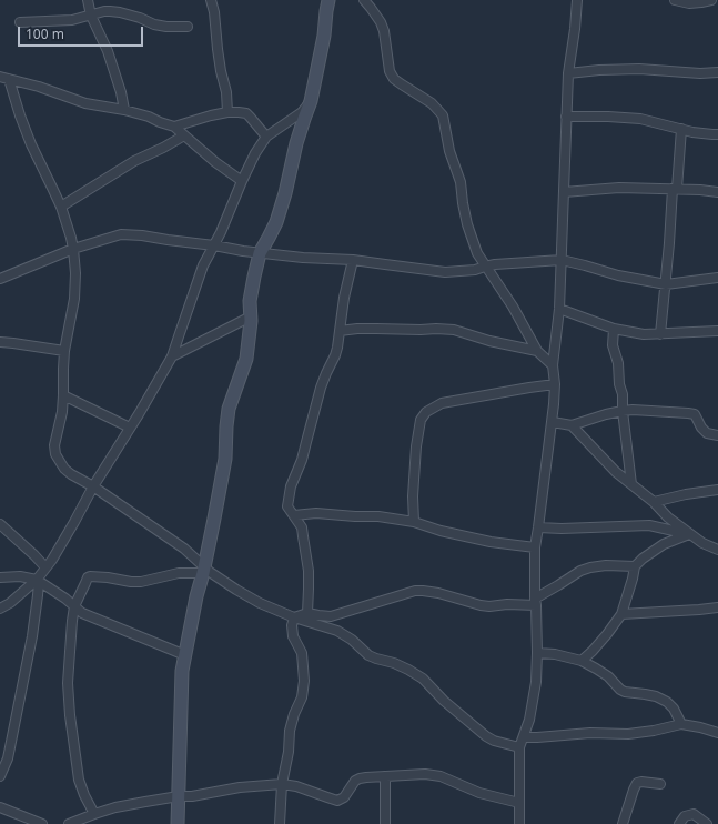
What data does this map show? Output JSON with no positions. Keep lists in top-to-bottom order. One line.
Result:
{"scale_bar":"100 m"}
